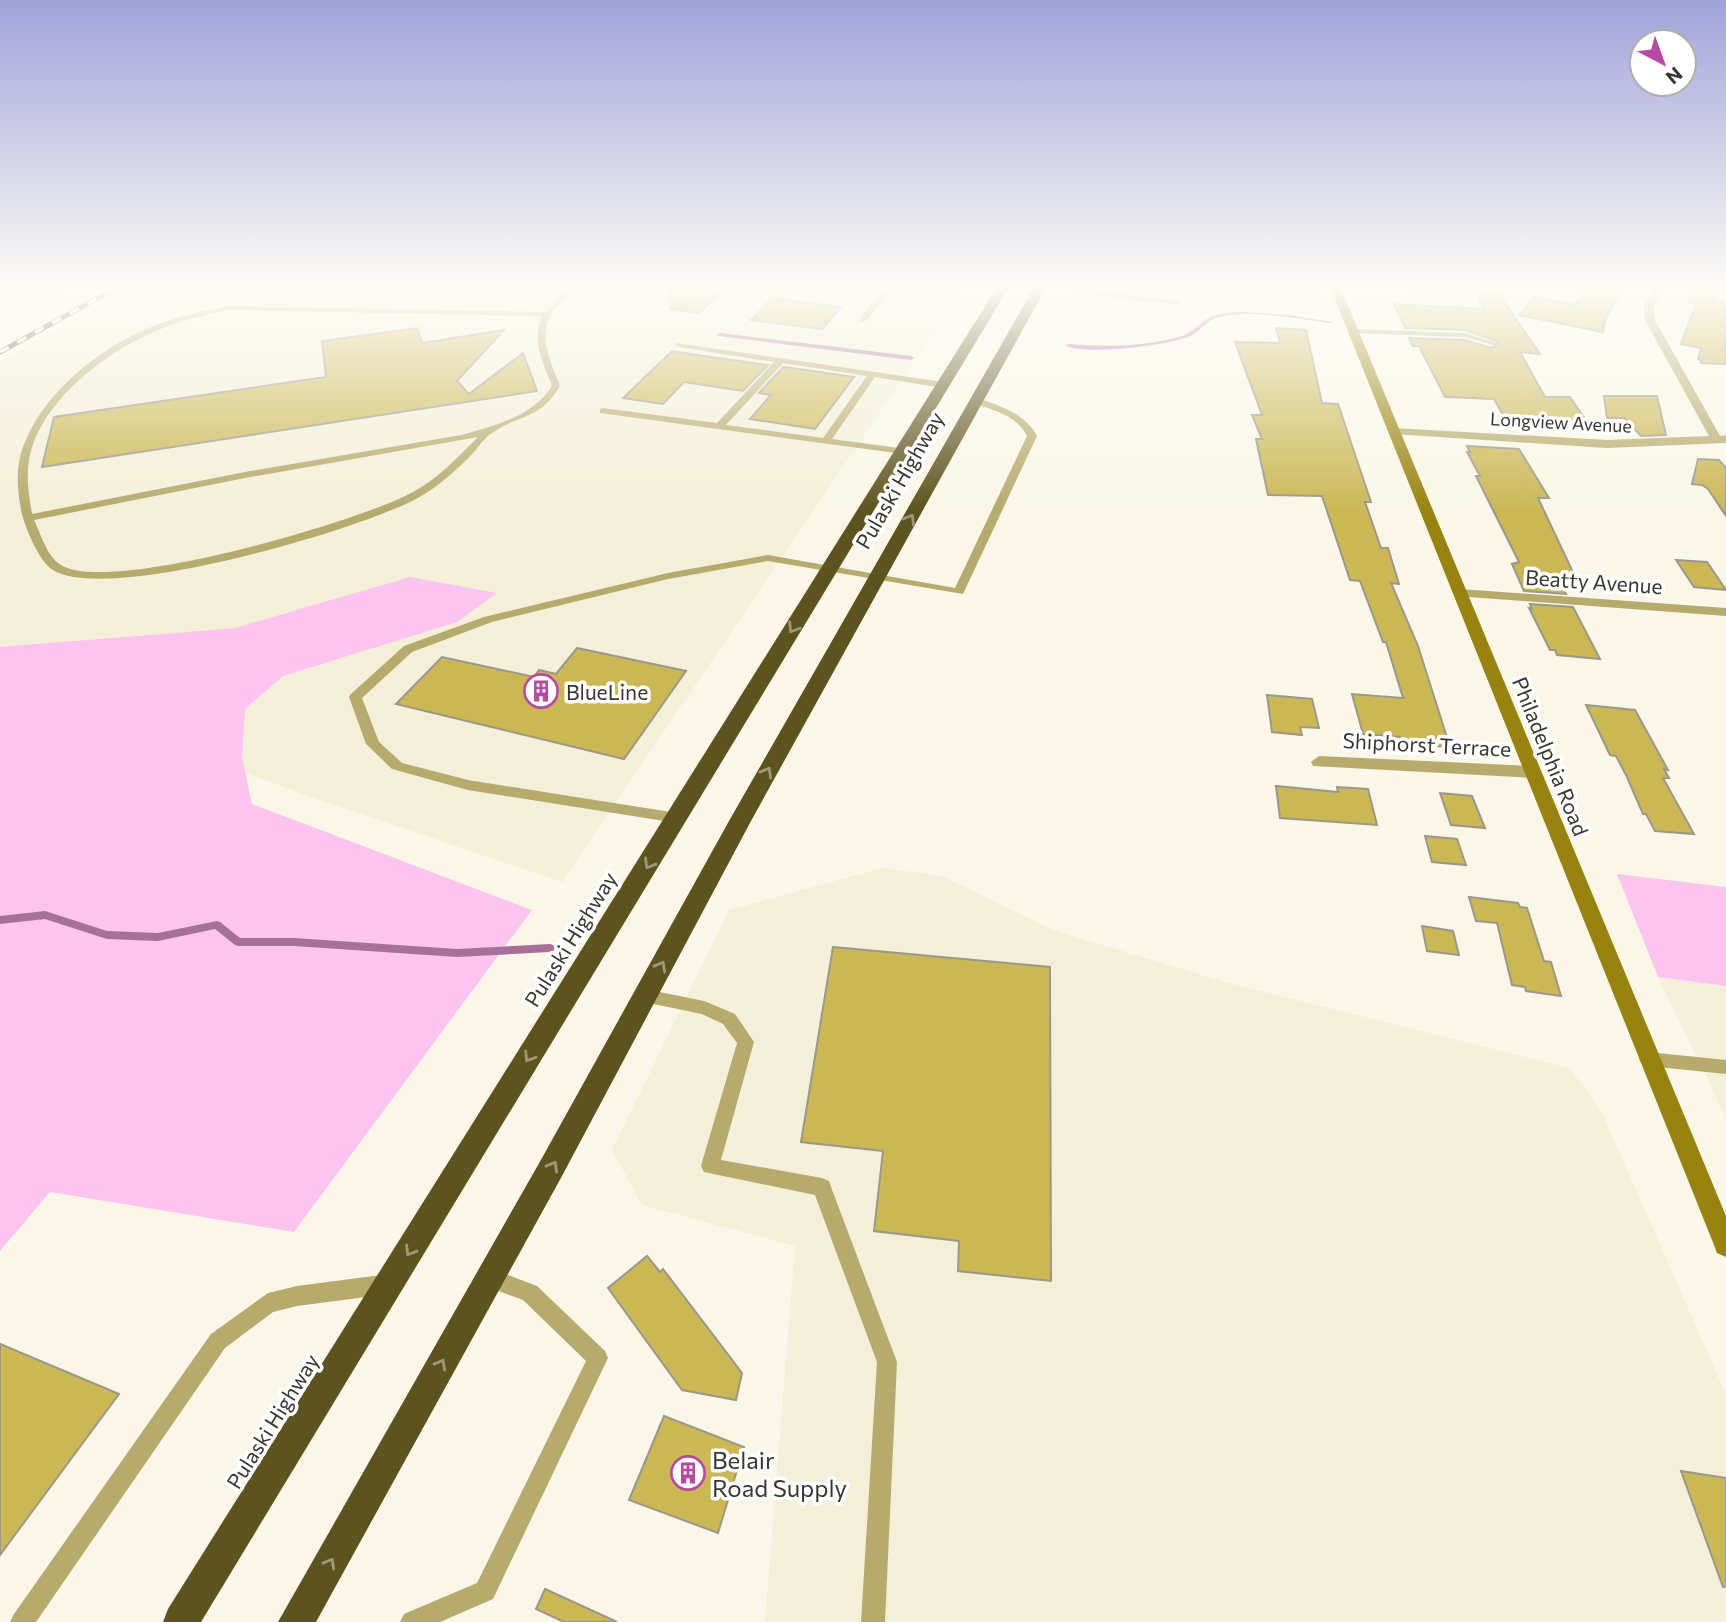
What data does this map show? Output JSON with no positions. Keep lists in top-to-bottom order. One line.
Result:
{"streets":{"highway":["Pulaski Highway"],"main road":["Philadelphia Road"],"street":["Longview Avenue","Beatty Avenue","Shiphorst Terrace"]},"crossings":[["Longview Avenue","Philadelphia Road"],["Beatty Avenue","Philadelphia Road"],["Shiphorst Terrace","Philadelphia Road"]],"places":{"building":["BlueLine","Belair Road Supply"]},"north":"bottom right"}
